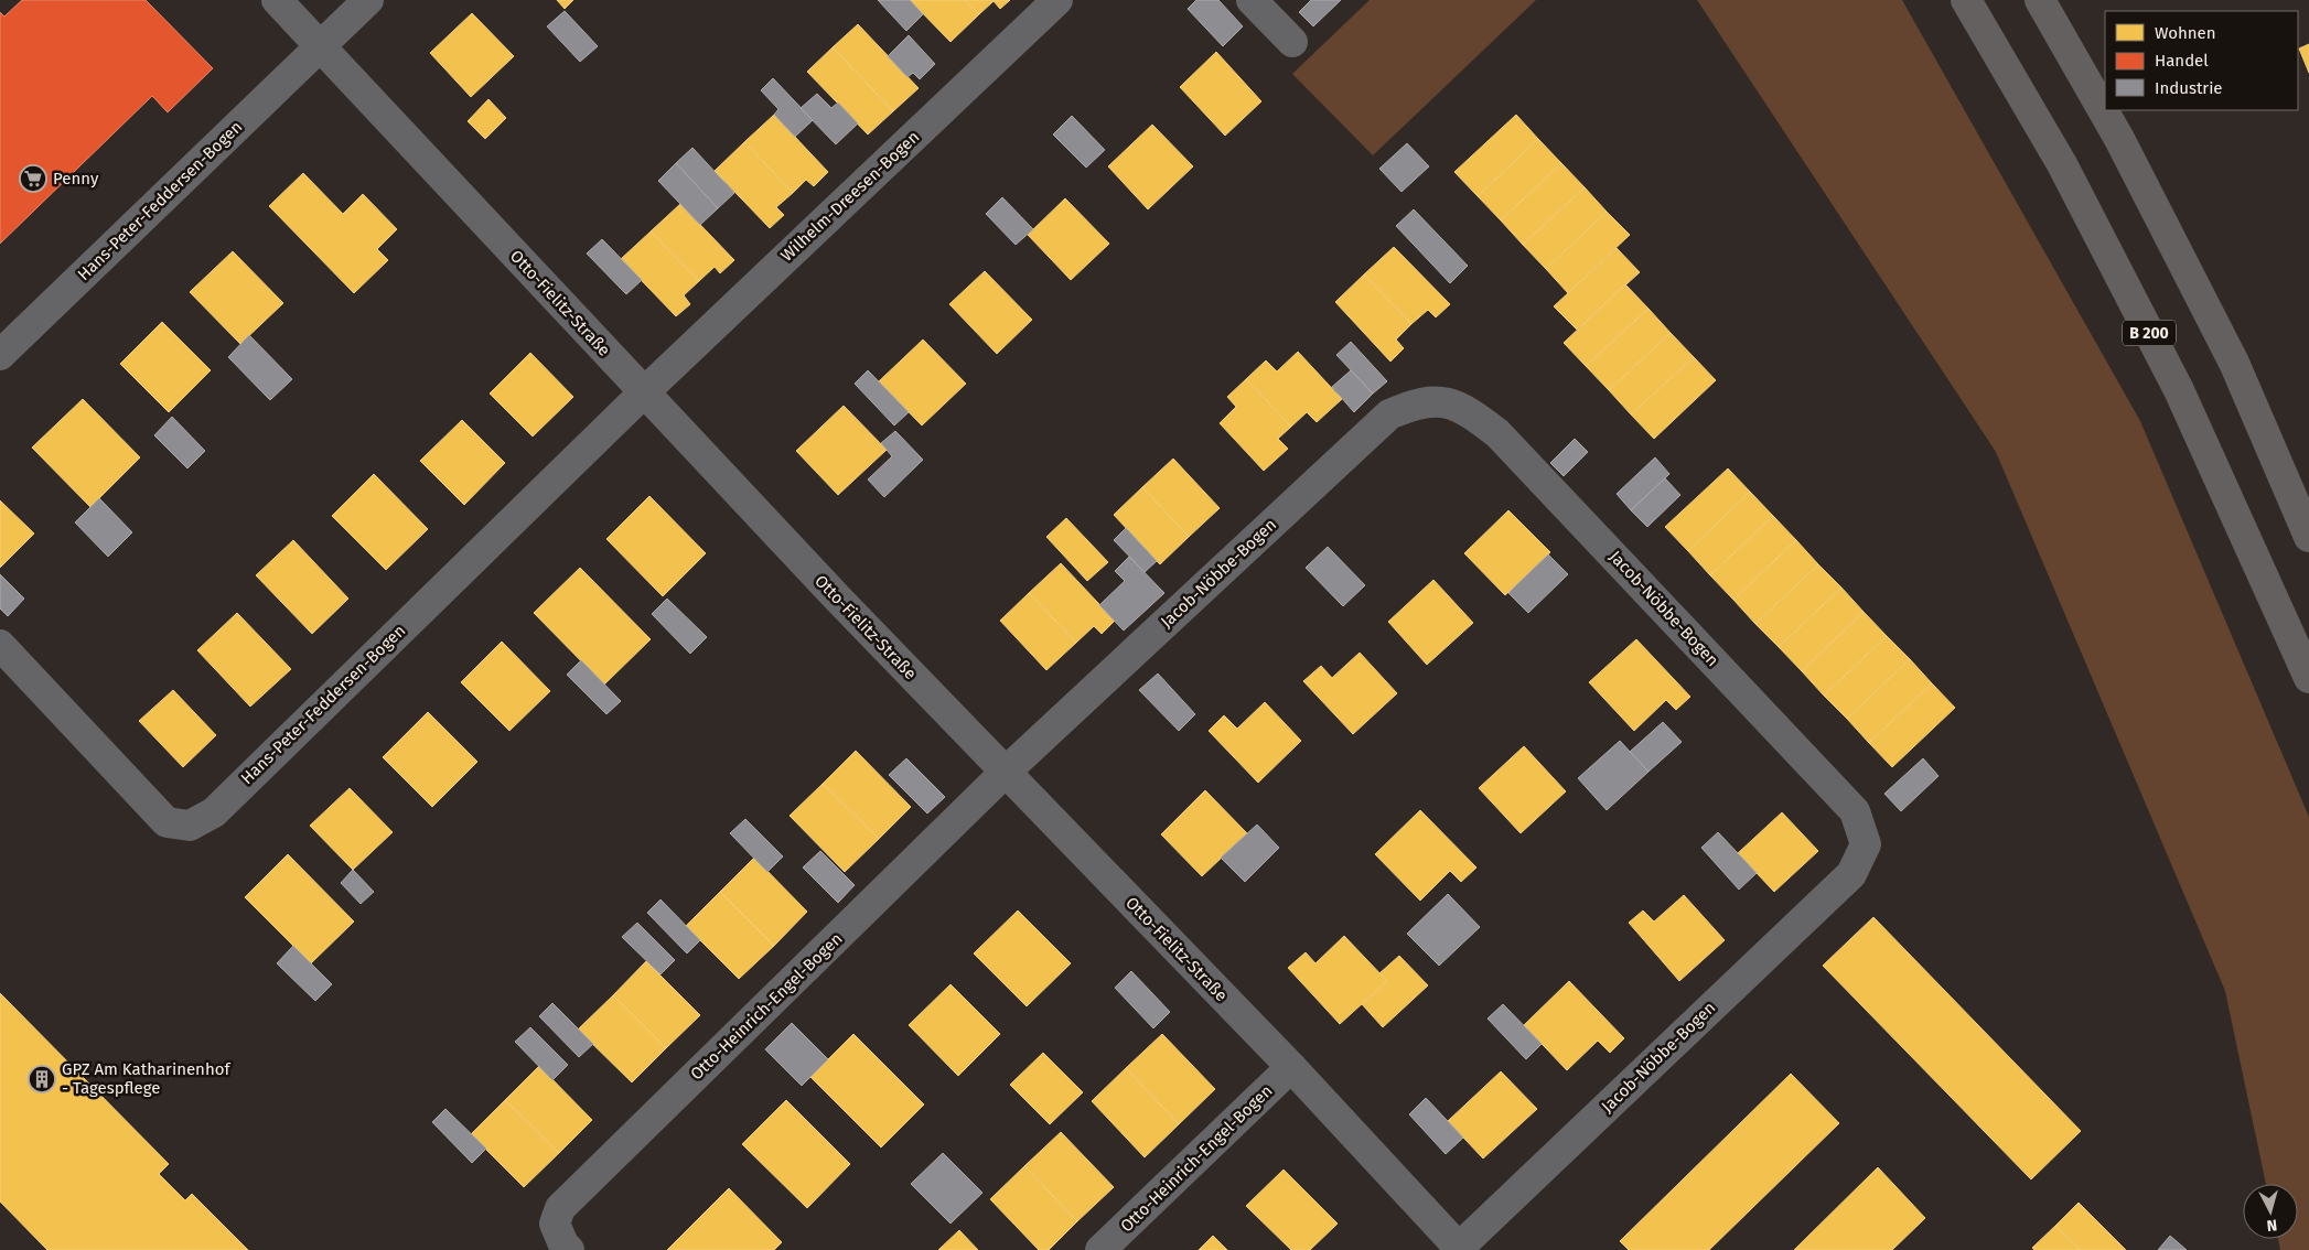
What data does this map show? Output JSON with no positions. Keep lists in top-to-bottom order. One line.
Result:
{"streets":{"highway":["B 200"],"street":["Wilhelm-Dreesen-Bogen","Hans-Peter-Feddersen-Bogen","Otto-Fielitz-Straße","Jacob-Nöbbe-Bogen","Otto-Heinrich-Engel-Bogen"]},"crossings":[["Wilhelm-Dreesen-Bogen","Hans-Peter-Feddersen-Bogen"],["Wilhelm-Dreesen-Bogen","Otto-Fielitz-Straße"],["Hans-Peter-Feddersen-Bogen","Otto-Fielitz-Straße"],["Otto-Fielitz-Straße","Jacob-Nöbbe-Bogen"],["Otto-Fielitz-Straße","Otto-Heinrich-Engel-Bogen"],["Jacob-Nöbbe-Bogen","Otto-Heinrich-Engel-Bogen"]],"places":{"supermarket":["Penny"],"building":["GPZ Am Katharinenhof - Tagespflege"]},"legend":["Wohnen","Handel","Industrie"],"north":"bottom"}
